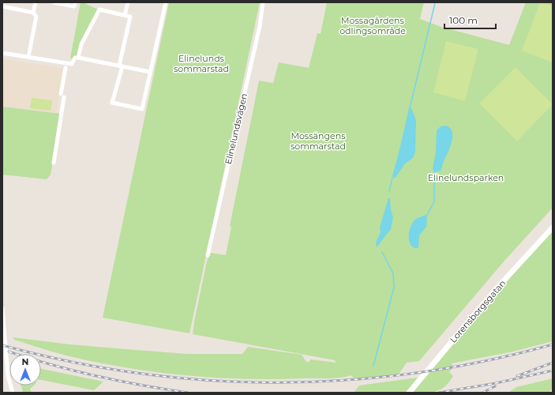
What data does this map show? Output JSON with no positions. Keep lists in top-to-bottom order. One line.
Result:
{"streets":{"main road":["Lorensborgsgatan"],"street":["Elinelundsvägen"]},"parks":["Mossagårdens odlingsområde","Elinelunds sommarstad","Mossängens sommarstad","Elinelundsparken"],"scale_bar":"100 m","north":"top"}
